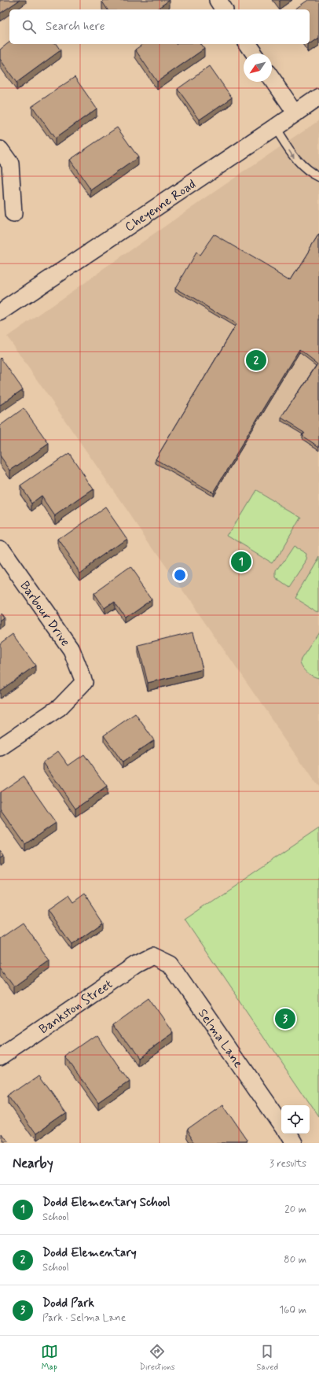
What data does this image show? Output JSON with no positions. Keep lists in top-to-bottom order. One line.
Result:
{"streets":{"street":["Cheyenne Road","Barbour Drive","Bankston Street","Selma Lane"]},"crossings":[["Bankston Street","Selma Lane"]],"north":"bottom left","page":{"search":"Search here","pins":["2","1","3"],"heading":["Nearby","3 results"],"list":[{"mark":"1","name":"Dodd Elementary School","note":"School","value":"20 m"},{"mark":"2","name":"Dodd Elementary","note":"School","value":"80 m"},{"mark":"3","name":"Dodd Park","note":"Park · Selma Lane","value":"160 m"}],"nav":["Map","Directions","Saved"]}}
